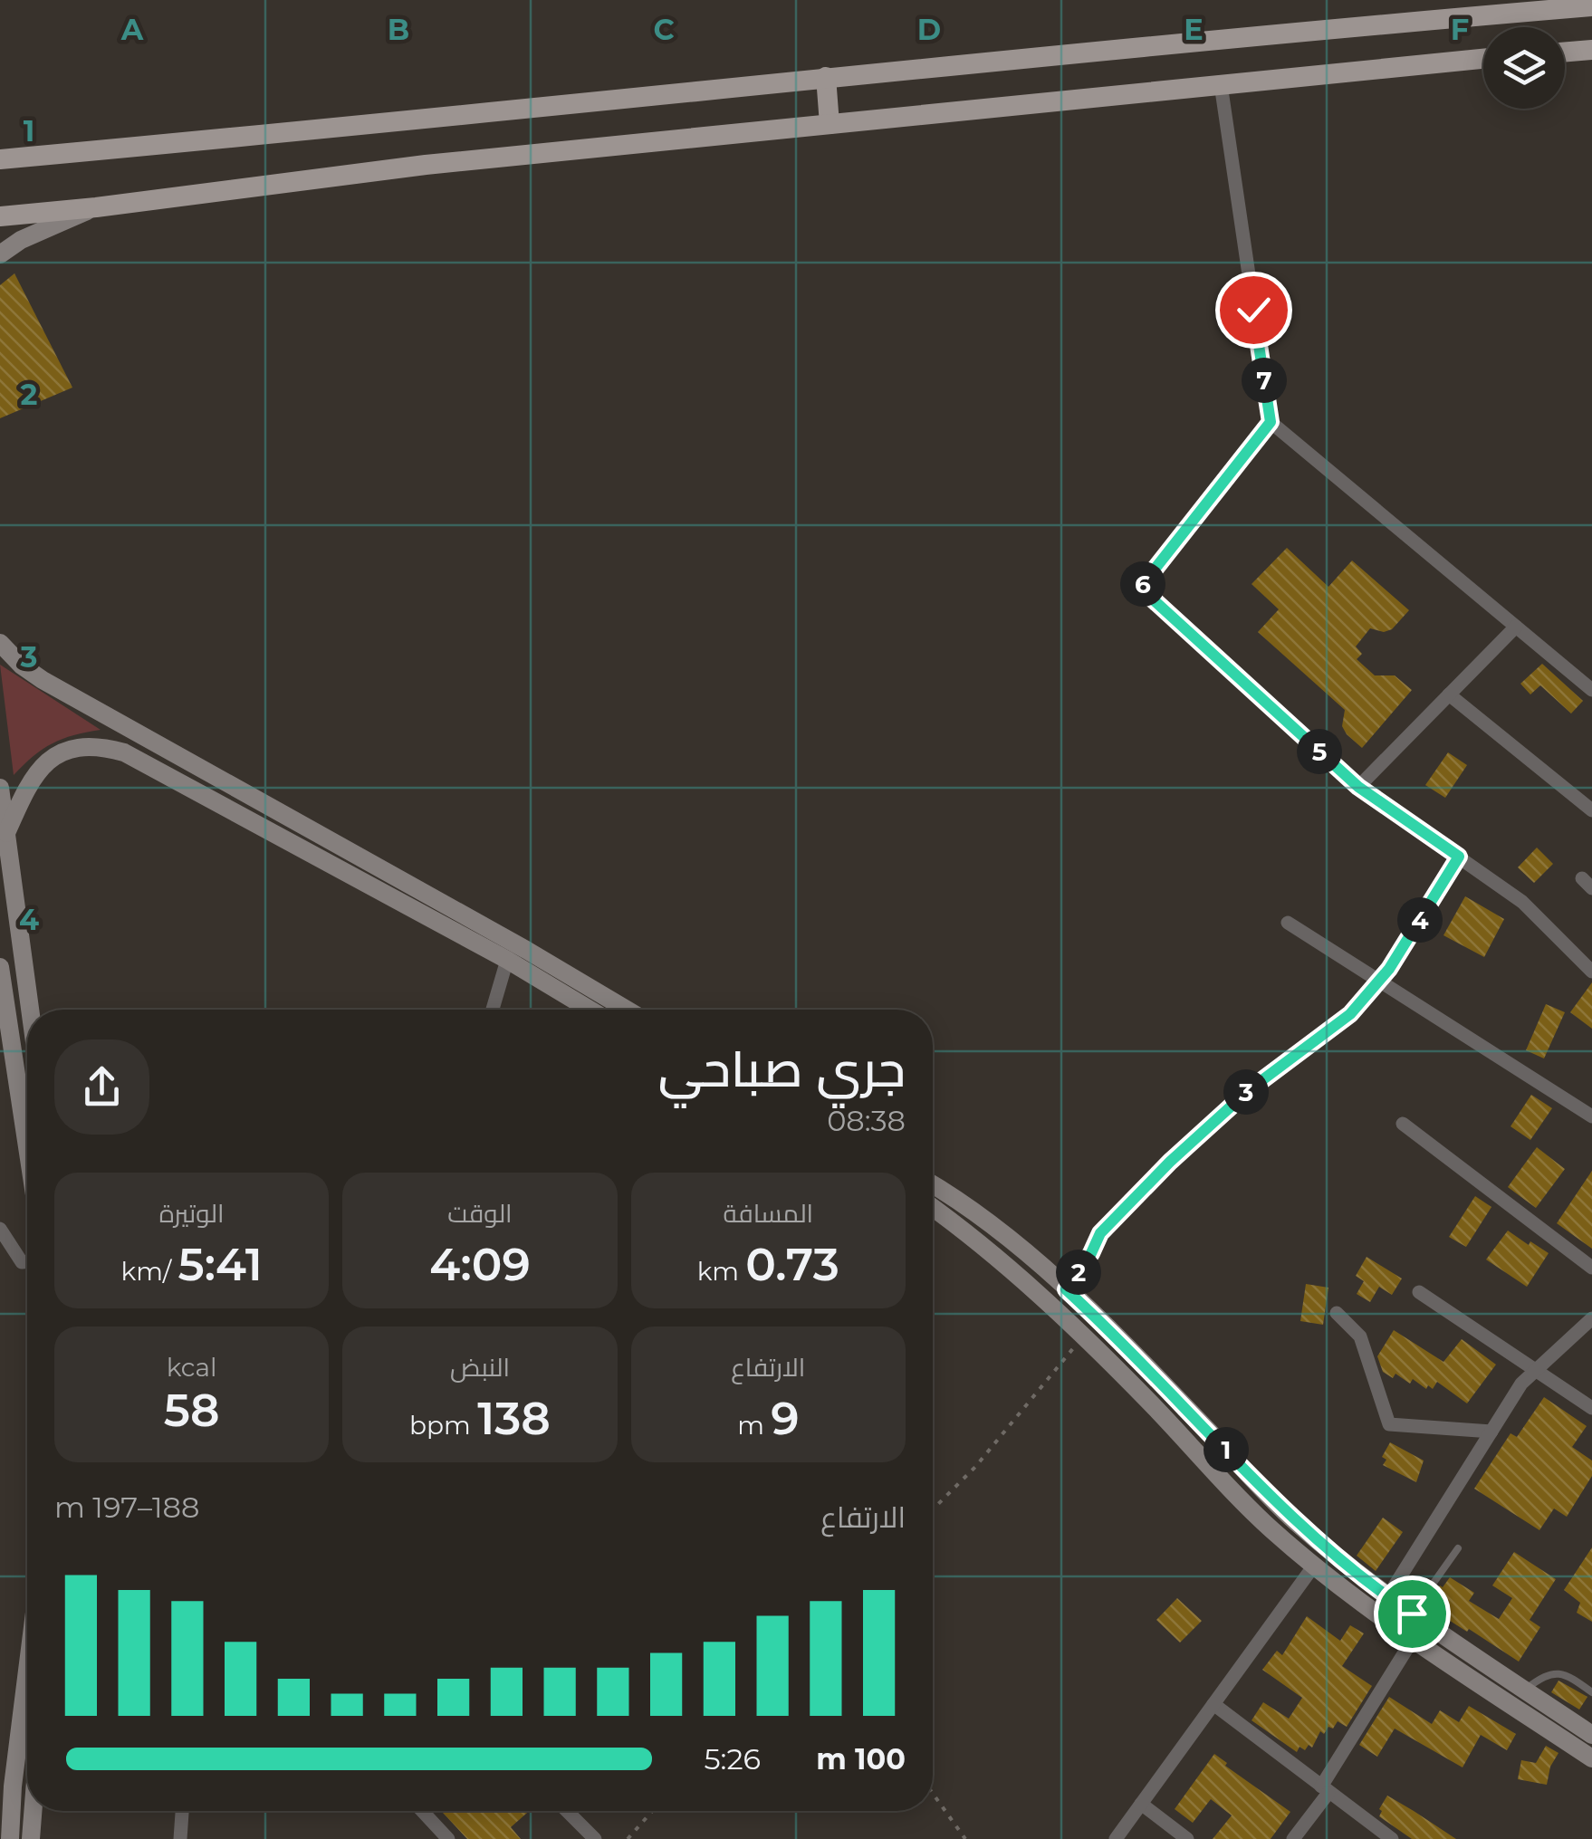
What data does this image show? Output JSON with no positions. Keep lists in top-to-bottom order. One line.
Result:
{"page":{"pins":["7","6","5","4","3","2","1"],"heading":["جري صباحي","08:38"],"stats":[["المسافة","0.73 km"],["الوقت","4:09"],["الوتيرة","5:41 /km"],["الارتفاع","9 m"],["النبض","138 bpm"],["kcal","58"]],"chart":["الارتفاع","188–197 m"],"list":[{"name":"100 m","note":"5:26"}]},"grid":{"columns":["A","B","C","D","E","F"],"rows":["1","2","3","4"]}}
